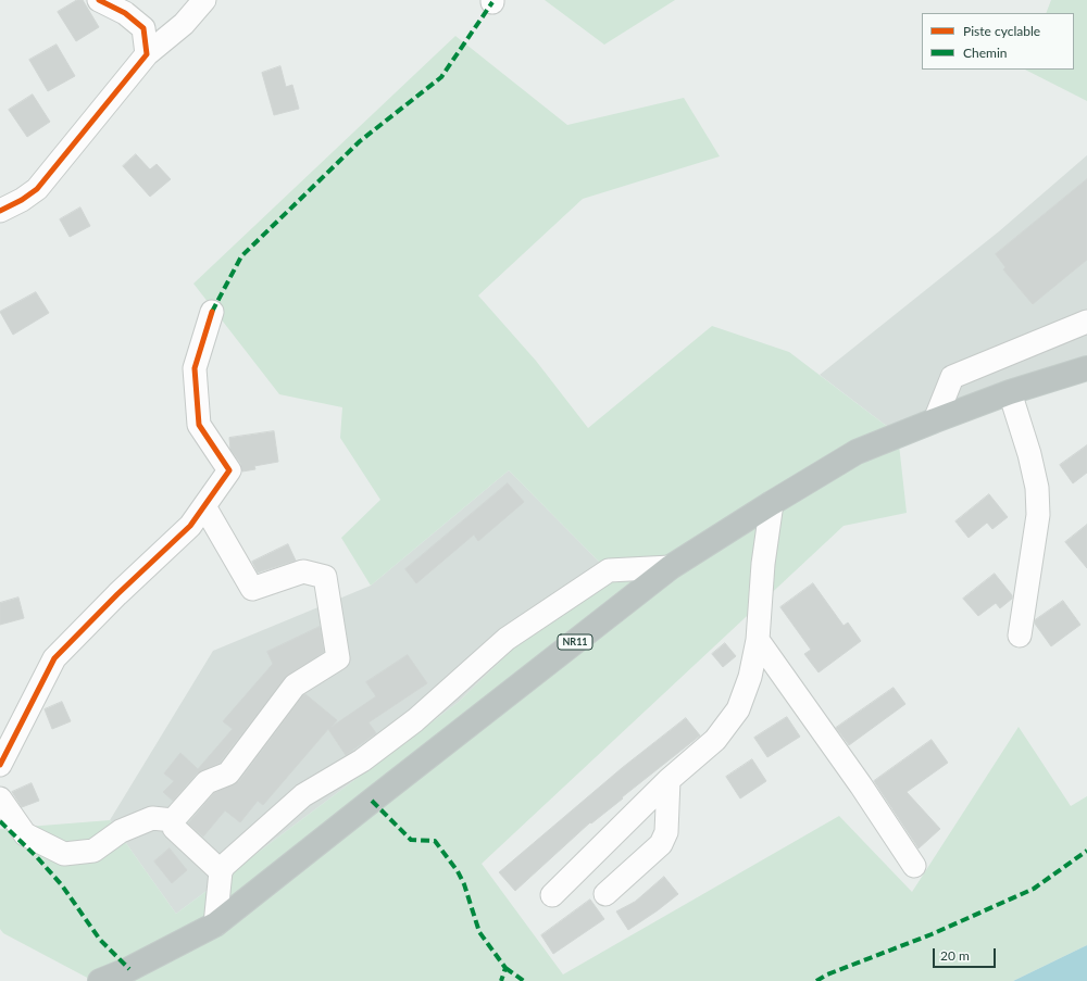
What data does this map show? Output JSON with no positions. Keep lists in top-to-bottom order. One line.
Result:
{"streets":{"highway":["NR11"]},"legend":["Piste cyclable","Chemin"],"scale_bar":"20 m"}
